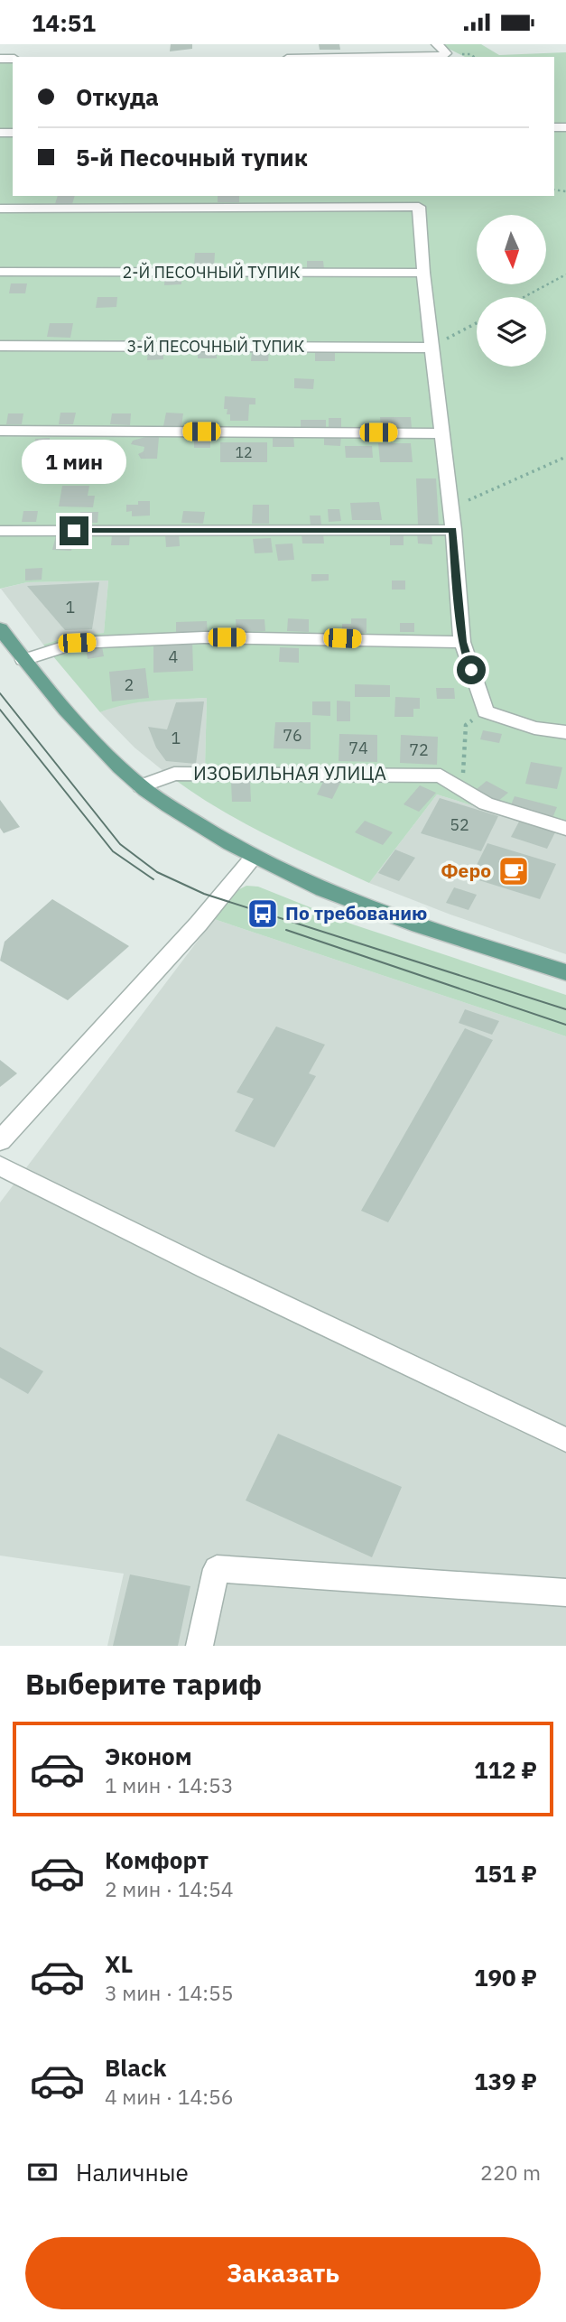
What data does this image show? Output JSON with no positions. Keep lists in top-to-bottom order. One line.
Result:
{"streets":{"street":["2-Й ПЕСОЧНЫЙ ТУПИК","3-Й ПЕСОЧНЫЙ ТУПИК","ИЗОБИЛЬНАЯ УЛИЦА"]},"places":{"cafe":["Феро"],"bus stop":["По требованию"]},"house_numbers":["12","1","4","2","76","1","74","72","52"],"north":"bottom","page":{"status":"14:51","banner":["Откуда","5-й Песочный тупик"],"bubble":"1 мин","heading":"Выберите тариф","list":[{"name":"Эконом","note":"1 мин · 14:53","value":"112 ₽"},{"name":"Комфорт","note":"2 мин · 14:54","value":"151 ₽"},{"name":"XL","note":"3 мин · 14:55","value":"190 ₽"},{"name":"Black","note":"4 мин · 14:56","value":"139 ₽"}],"pay":["Наличные","220 m"],"buttons":"Заказать"}}
